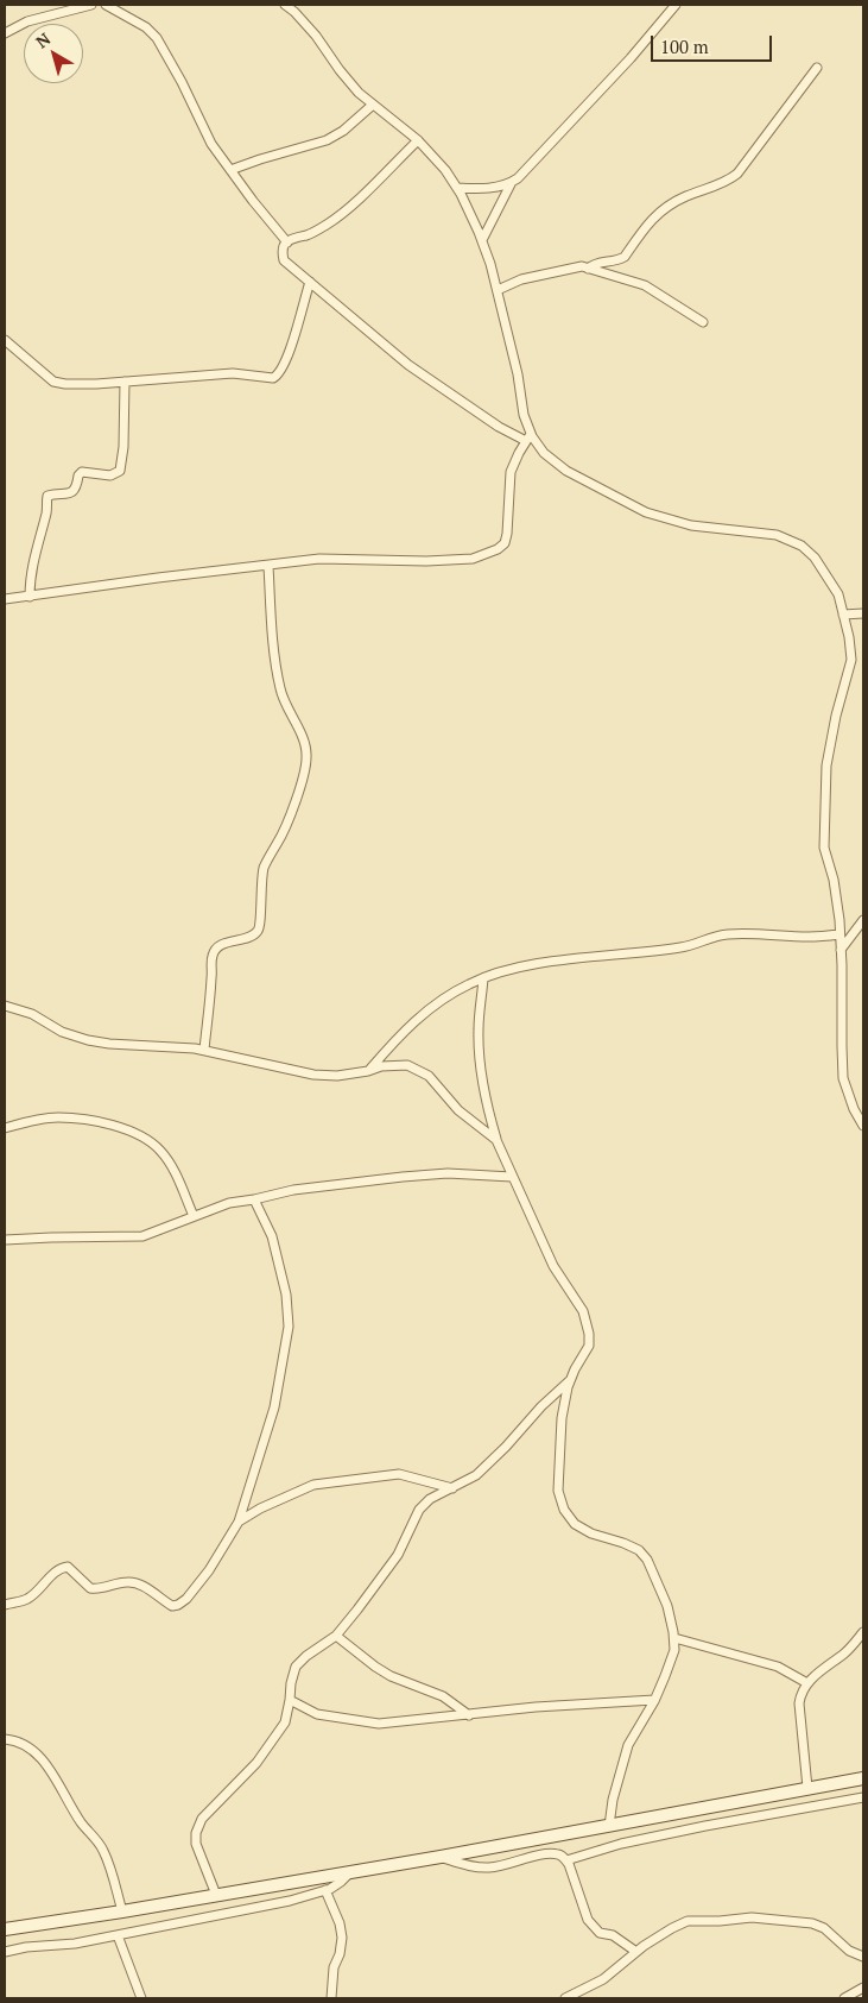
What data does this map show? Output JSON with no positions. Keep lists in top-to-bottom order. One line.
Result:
{"scale_bar":"100 m","north":"top left"}
